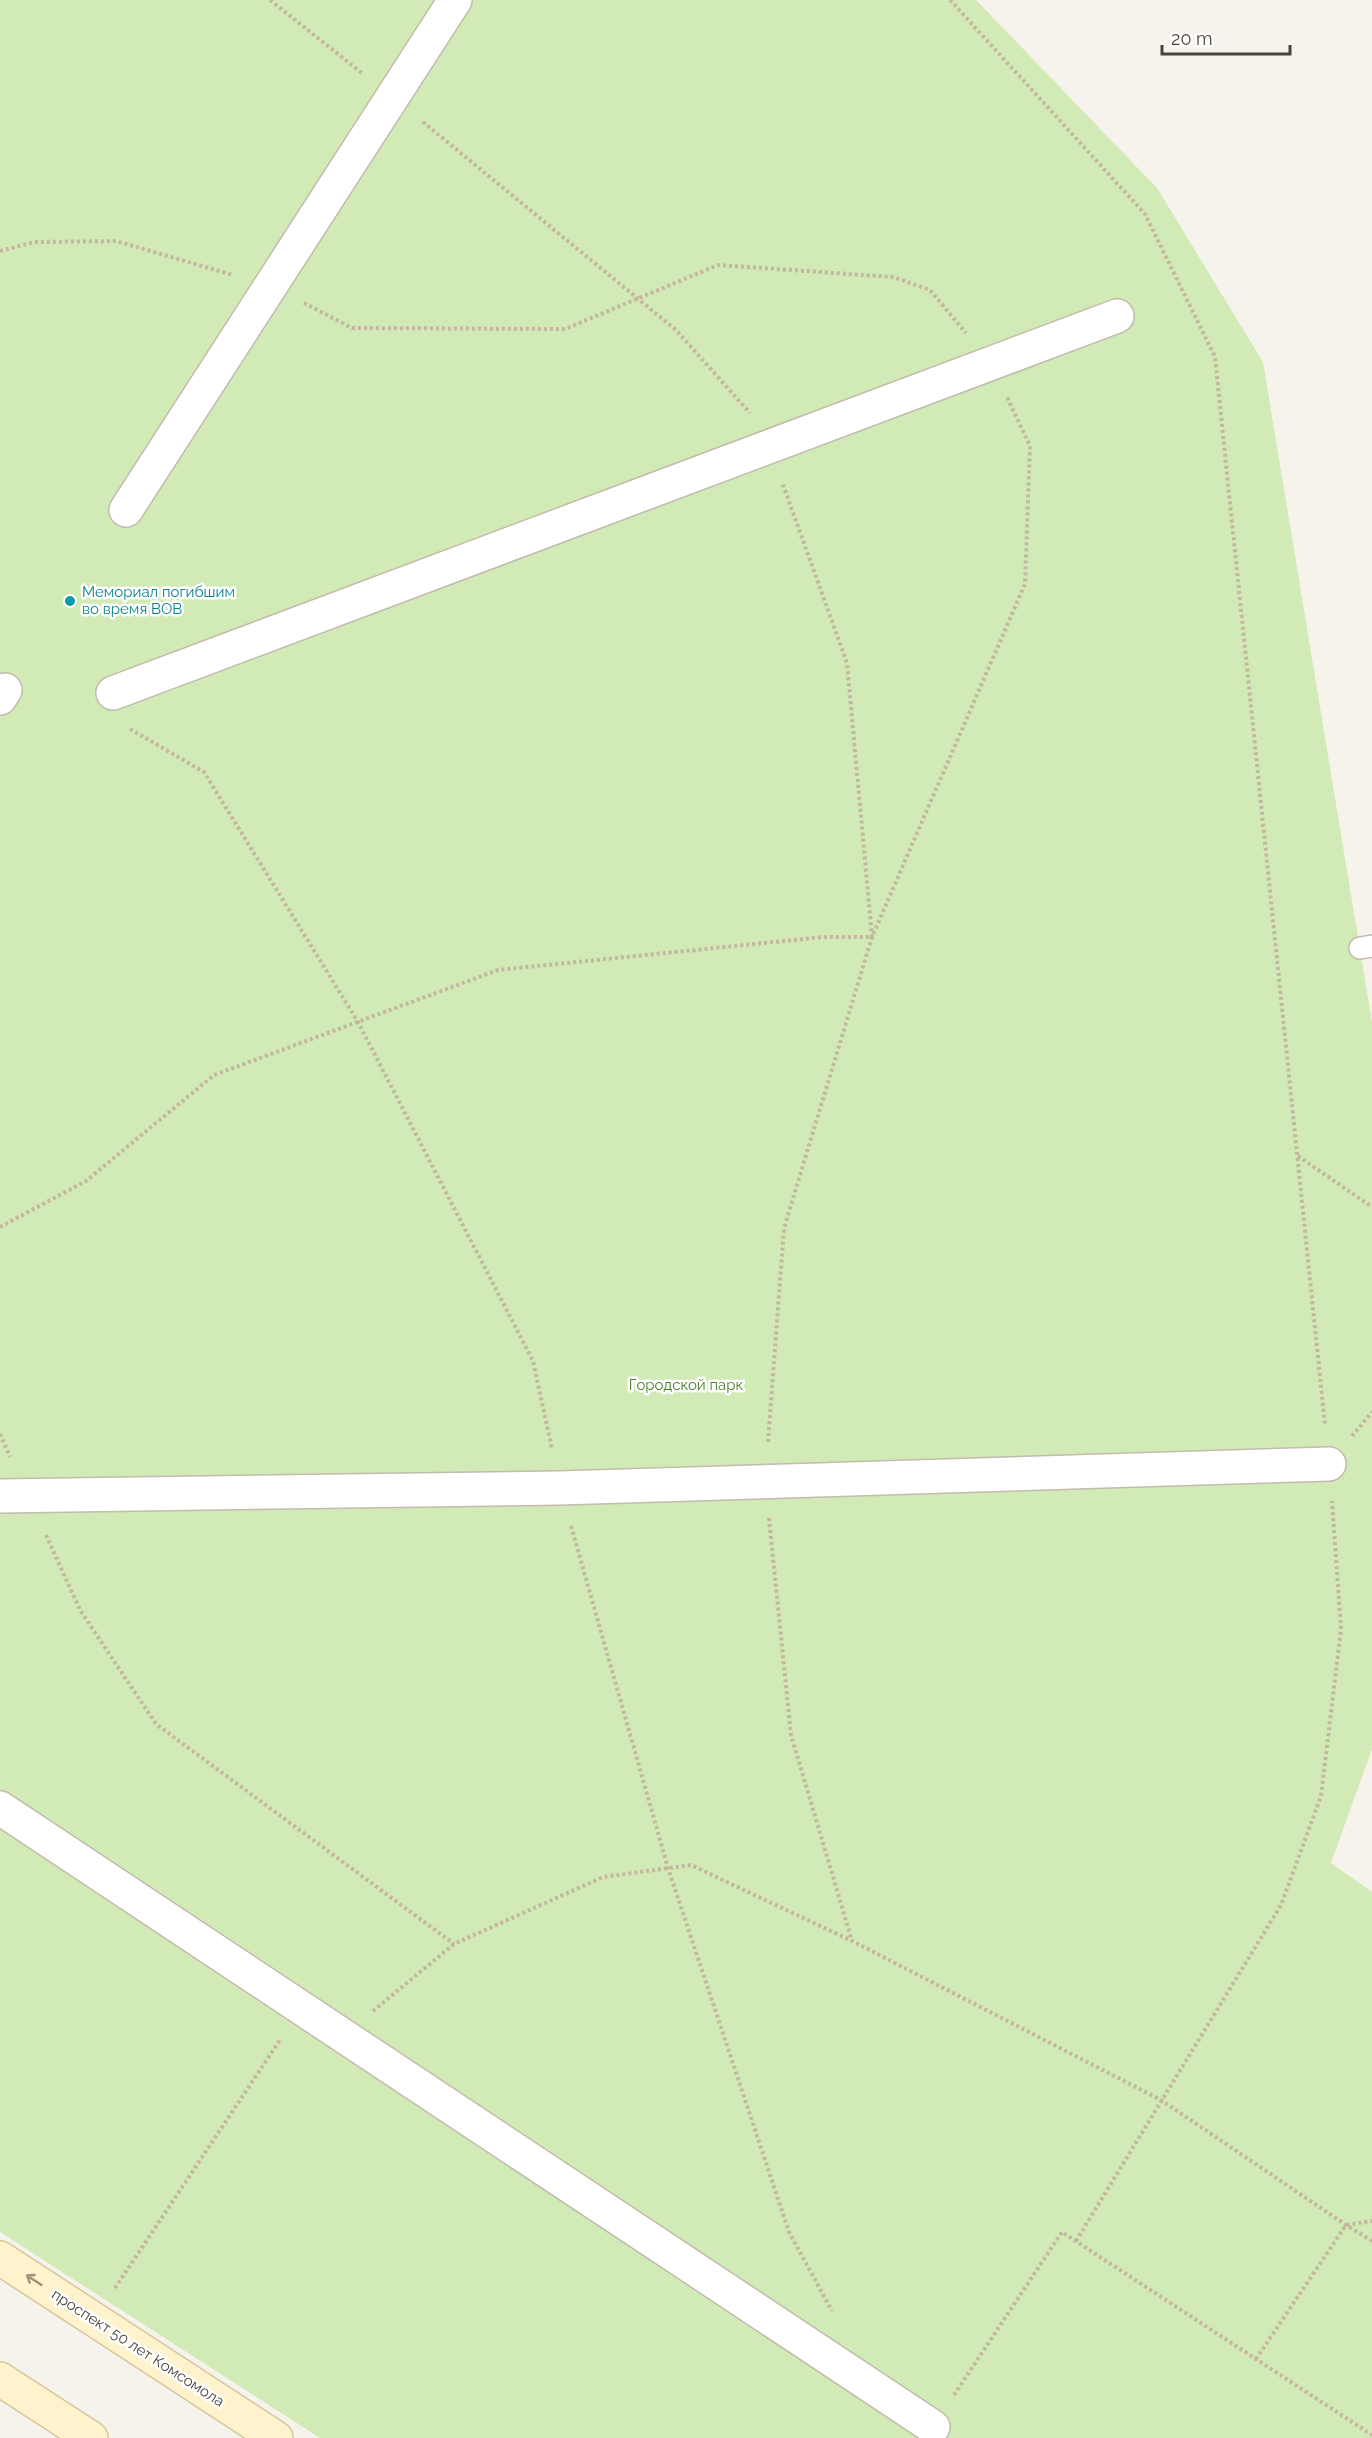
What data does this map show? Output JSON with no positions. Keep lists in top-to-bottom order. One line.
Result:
{"streets":{"main road":["проспект 50 лет Комсомола"]},"parks":["Городской парк"],"places":["Мемориал погибшим во время ВОВ"],"scale_bar":"20 m"}
